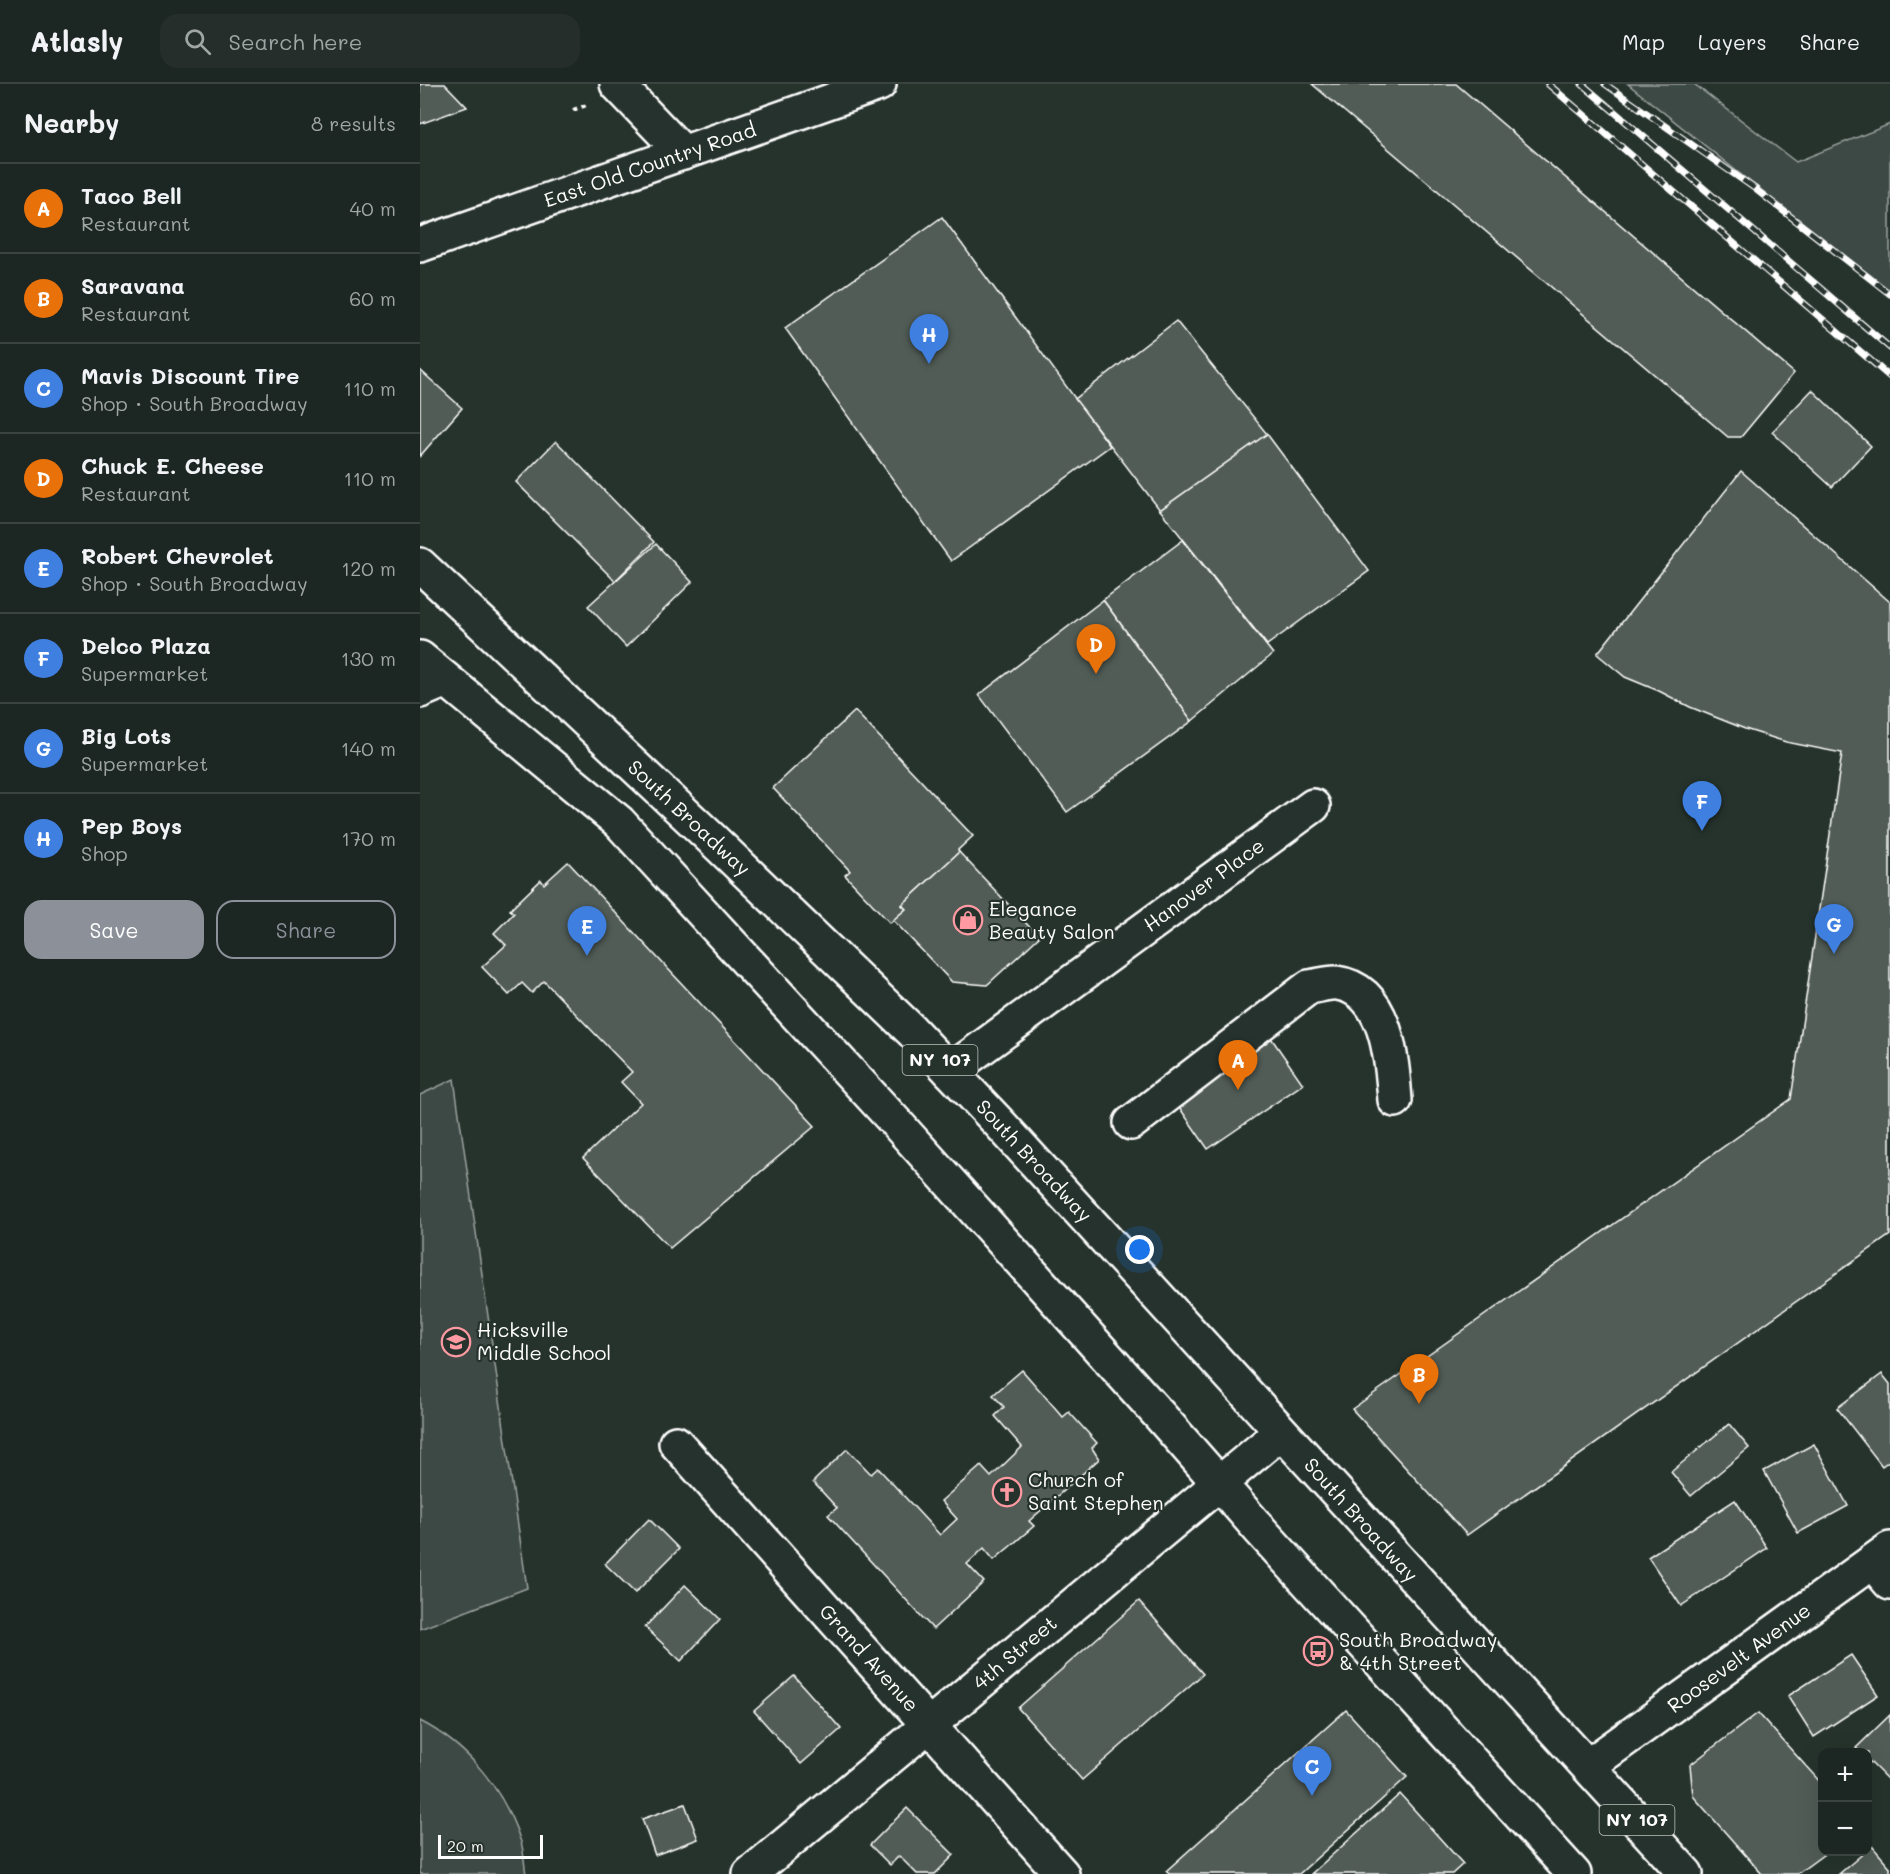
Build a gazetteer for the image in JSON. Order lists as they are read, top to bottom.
{
  "streets": {
    "main road": [
      "East Old Country Road",
      "South Broadway",
      "Hanover Place",
      "NY 107",
      "4th Street",
      "Grand Avenue",
      "Roosevelt Avenue"
    ]
  },
  "crossings": [
    ["South Broadway", "Hanover Place"],
    ["South Broadway", "NY 107"],
    ["South Broadway", "4th Street"],
    ["South Broadway", "Roosevelt Avenue"],
    ["NY 107", "Roosevelt Avenue"],
    ["4th Street", "Grand Avenue"]
  ],
  "places": {
    "shop": ["Elegance Beauty Salon"],
    "school or university": ["Hicksville Middle School"],
    "church": ["Church of Saint Stephen"],
    "bus stop": ["South Broadway & 4th Street"]
  },
  "scale_bar": "20 m",
  "page": {
    "header": "Atlasly",
    "search": "Search here",
    "nav": ["Map", "Layers", "Share"],
    "heading": ["Nearby", "8 results"],
    "list": [
      {
        "mark": "A",
        "name": "Taco Bell",
        "note": "Restaurant",
        "value": "40 m"
      },
      {
        "mark": "B",
        "name": "Saravana",
        "note": "Restaurant",
        "value": "60 m"
      },
      {
        "mark": "C",
        "name": "Mavis Discount Tire",
        "note": "Shop · South Broadway",
        "value": "110 m"
      },
      {
        "mark": "D",
        "name": "Chuck E. Cheese",
        "note": "Restaurant",
        "value": "110 m"
      },
      {
        "mark": "E",
        "name": "Robert Chevrolet",
        "note": "Shop · South Broadway",
        "value": "120 m"
      },
      {
        "mark": "F",
        "name": "Delco Plaza",
        "note": "Supermarket",
        "value": "130 m"
      },
      {
        "mark": "G",
        "name": "Big Lots",
        "note": "Supermarket",
        "value": "140 m"
      },
      {
        "mark": "H",
        "name": "Pep Boys",
        "note": "Shop",
        "value": "170 m"
      }
    ],
    "pins": [
      "H",
      "D",
      "F",
      "G",
      "E",
      "A",
      "B",
      "C"
    ],
    "buttons": ["Save", "Share"],
    "map_buttons": ["+", "−"],
    "scale": "20 m"
  }
}
